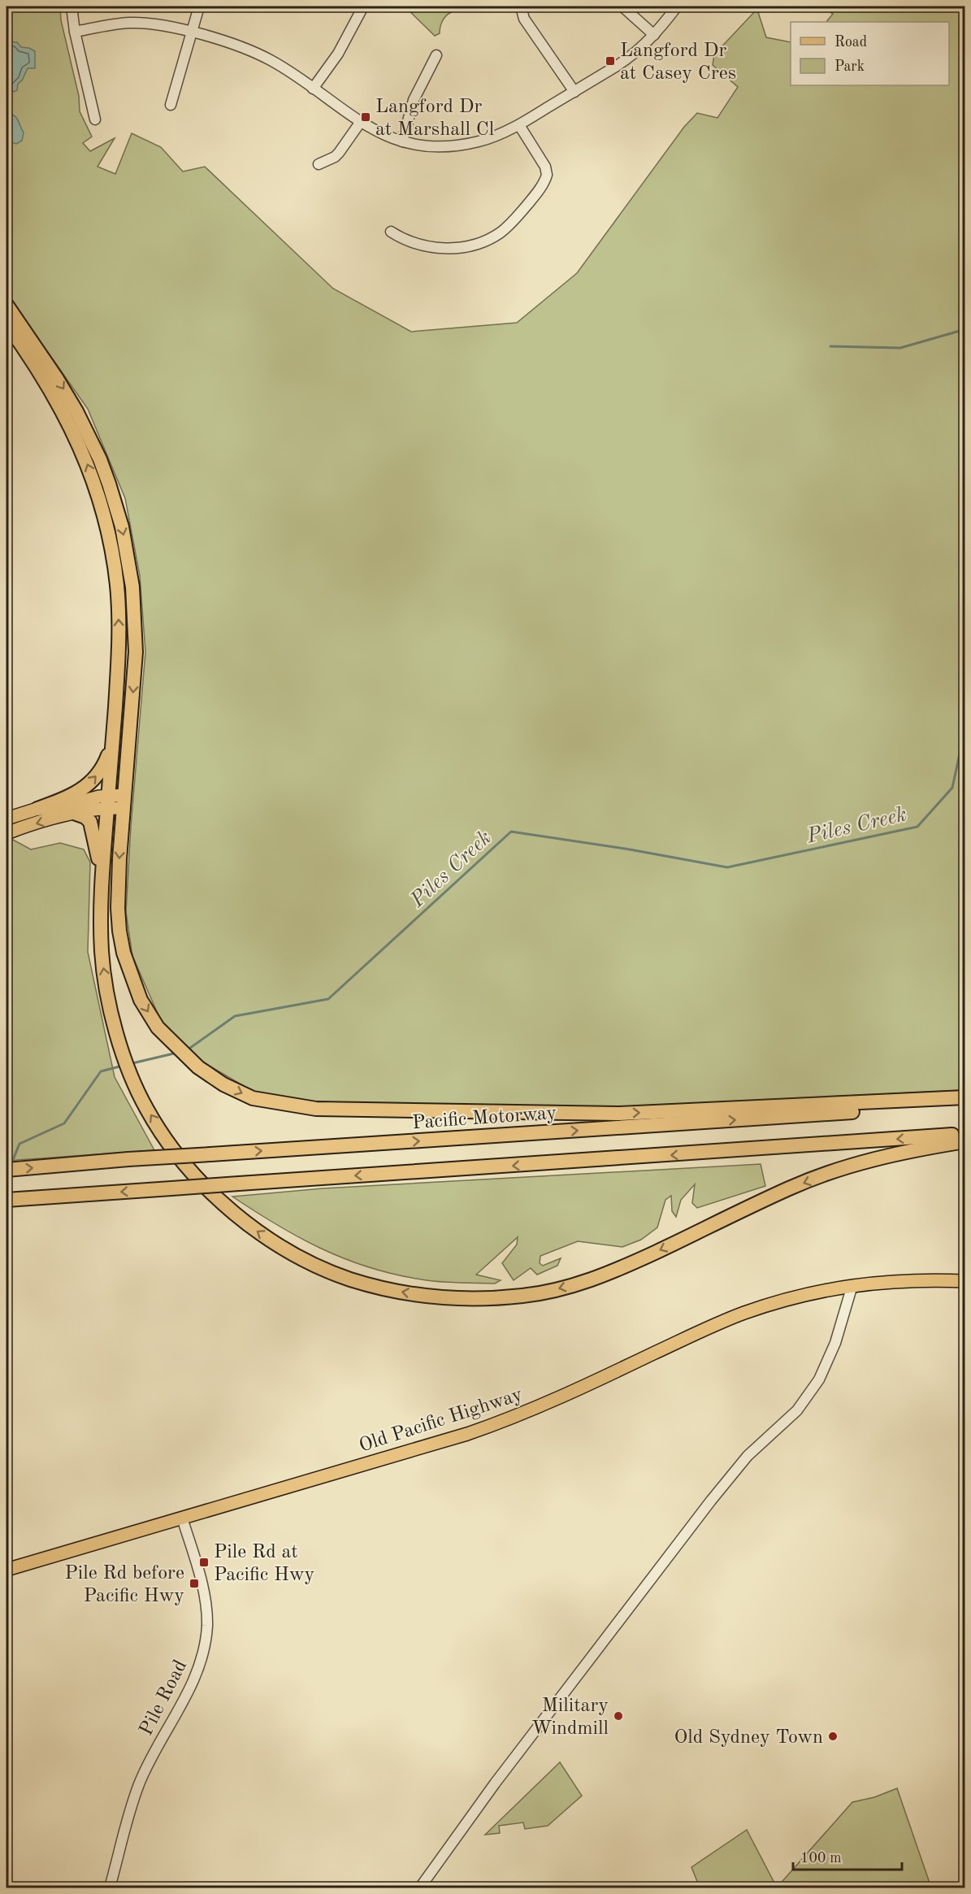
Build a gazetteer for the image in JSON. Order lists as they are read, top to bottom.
{
  "streets": {
    "highway": ["Pacific Motorway"],
    "main road": ["Old Pacific Highway"],
    "street": ["Pile Road"]
  },
  "crossings": [
    ["Old Pacific Highway", "Pile Road"]
  ],
  "water": ["Piles Creek"],
  "places": {
    "transit": [
      "Langford Dr at Casey Cres",
      "Langford Dr at Marshall Cl",
      "Pile Rd at Pacific Hwy",
      "Pile Rd before Pacific Hwy"
    ],
    "other": ["Military Windmill", "Old Sydney Town"]
  },
  "legend": ["Road", "Park"],
  "scale_bar": "100 m"
}
